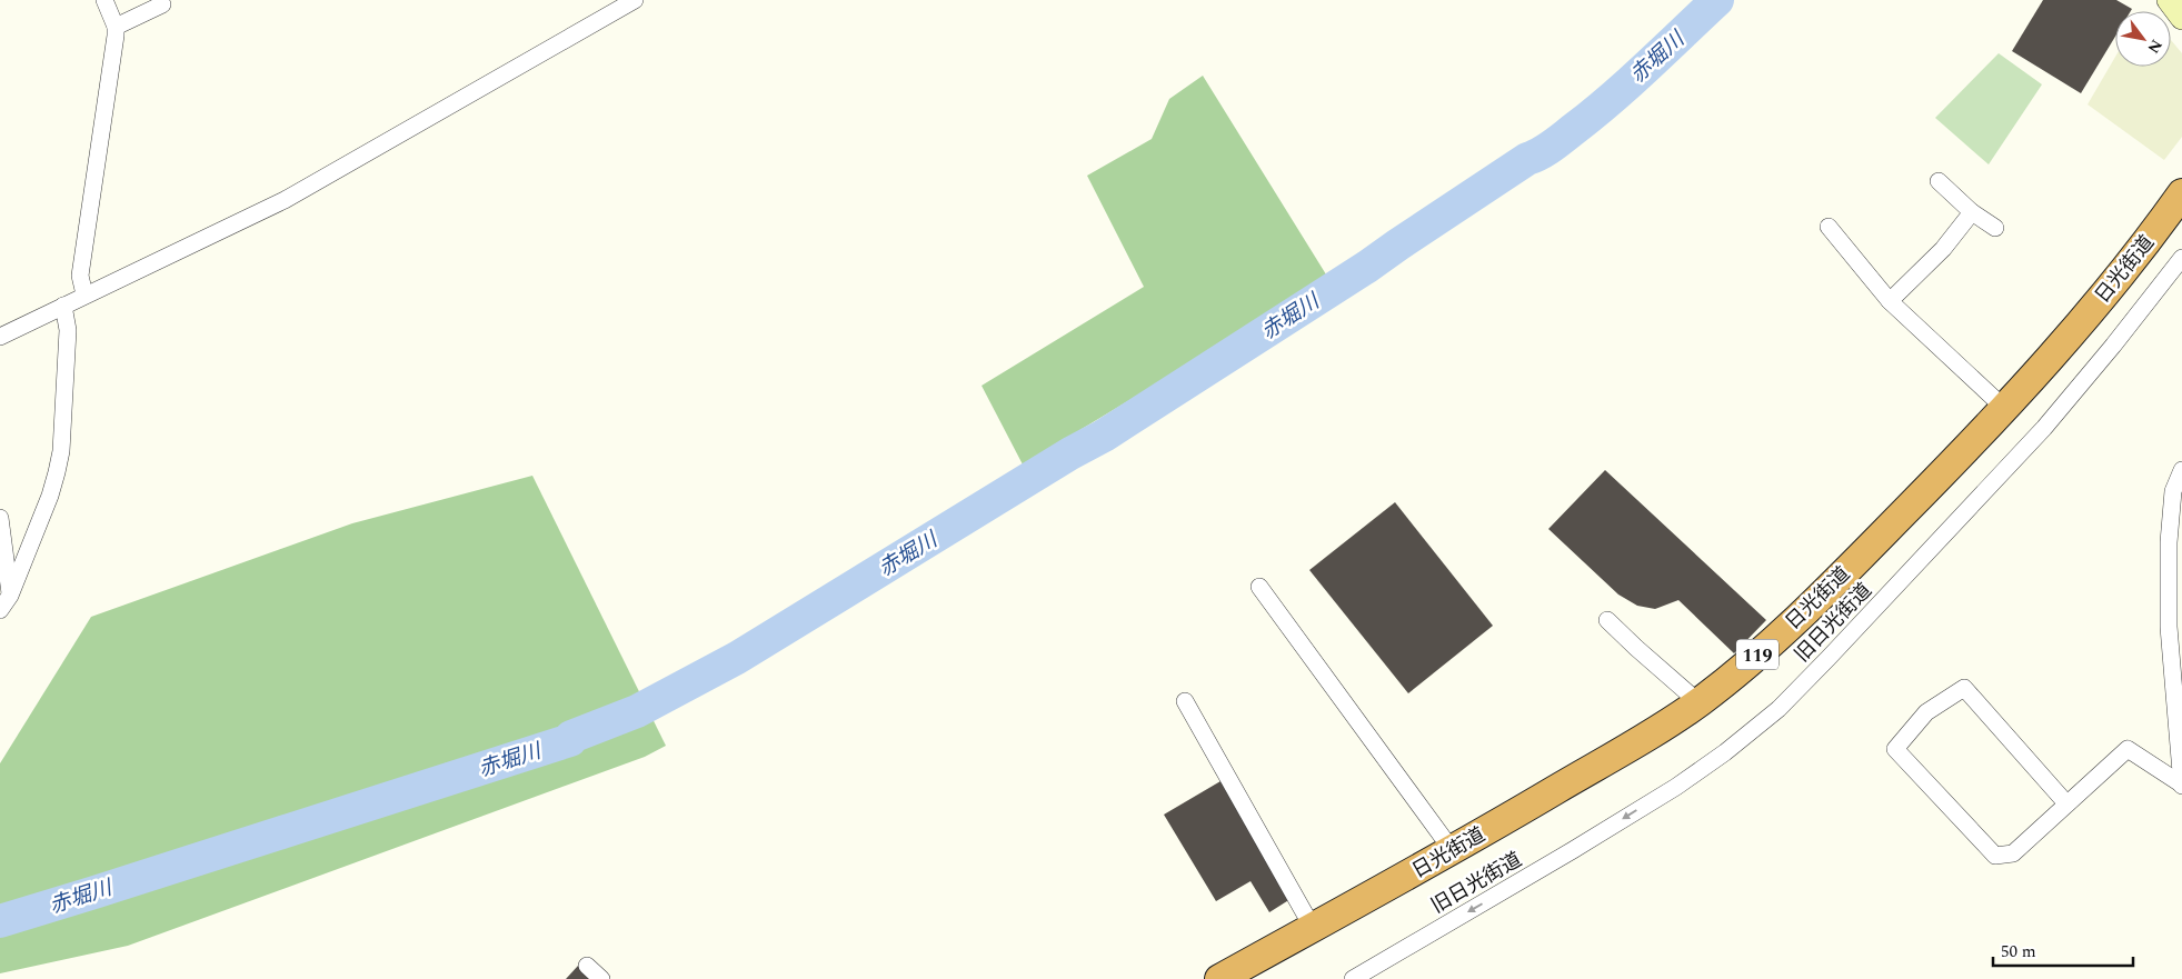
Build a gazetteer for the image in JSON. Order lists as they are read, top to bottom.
{
  "streets": {
    "highway": ["日光街道", "119"],
    "street": ["旧日光街道"]
  },
  "one_way": ["旧日光街道"],
  "water": ["赤堀川"],
  "scale_bar": "50 m",
  "north": "bottom right"
}
